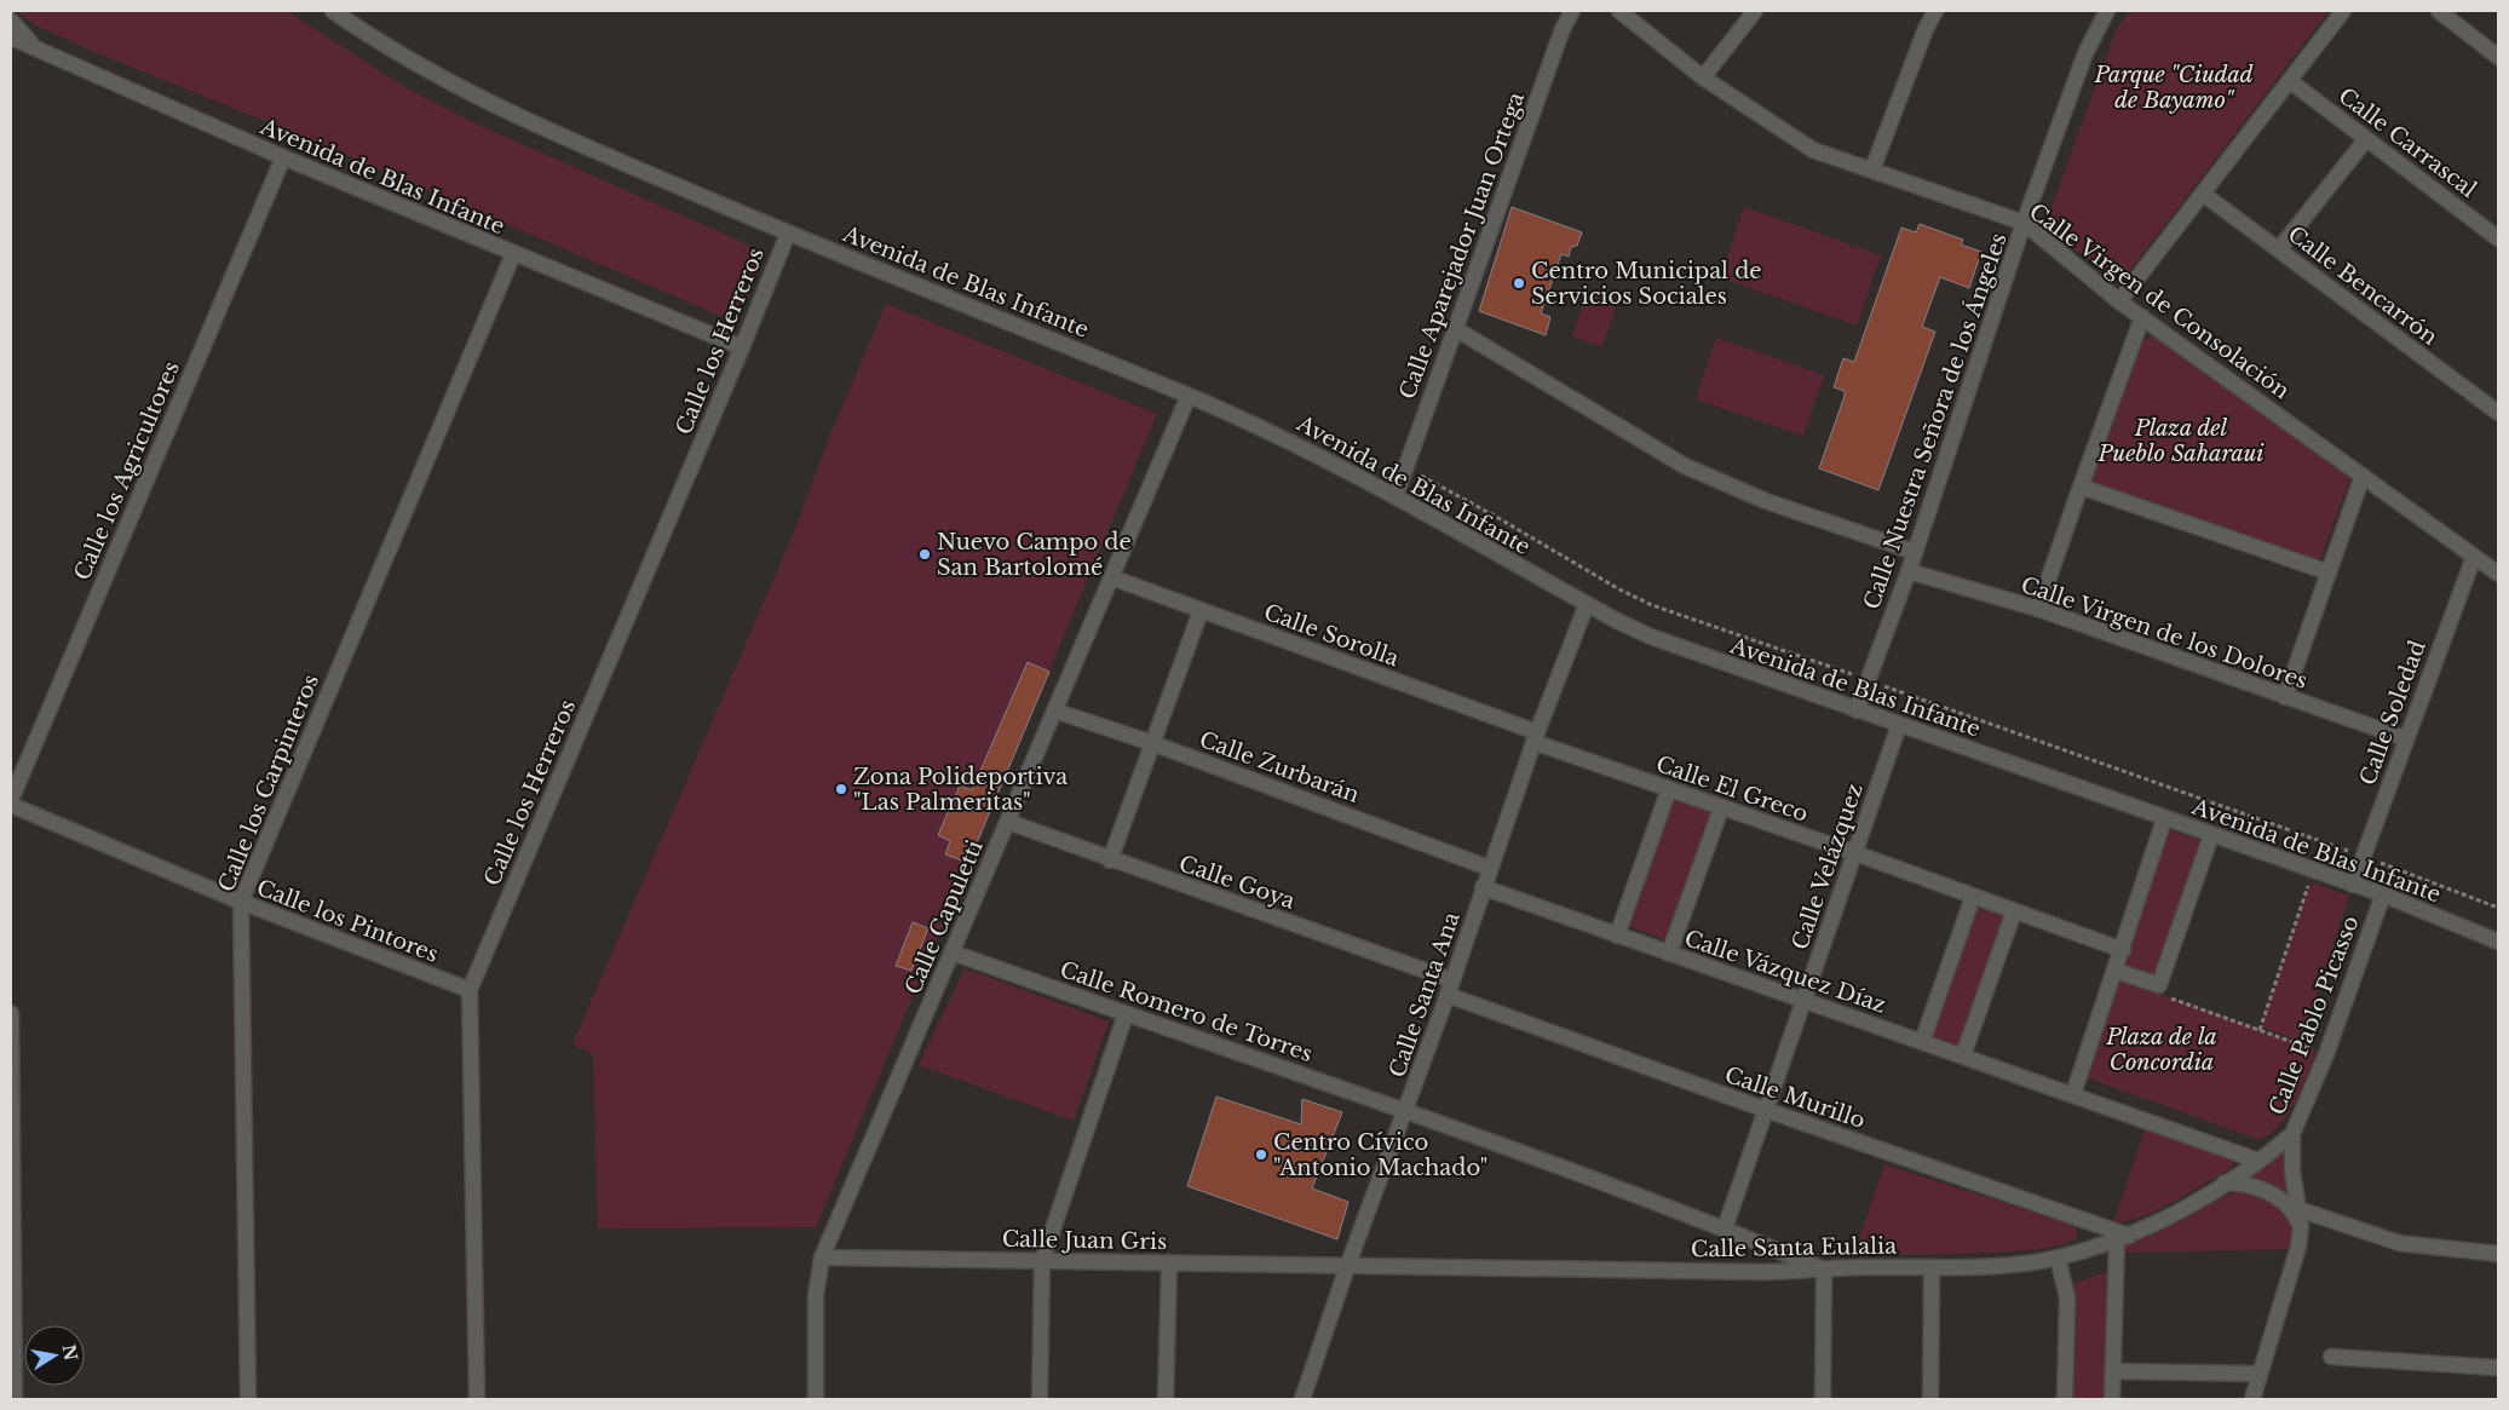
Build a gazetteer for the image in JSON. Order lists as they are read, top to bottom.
{
  "streets": {
    "street": [
      "Calle Carrascal",
      "Avenida de Blas Infante",
      "Calle Aparejador Juan Ortega",
      "Calle Bencarrón",
      "Calle Virgen de Consolación",
      "Calle los Herreros",
      "Calle Nuestra Señora de los Ángeles",
      "Calle los Agricultores",
      "Calle Virgen de los Dolores",
      "Calle Sorolla",
      "Calle Soledad",
      "Calle Zurbarán",
      "Calle los Carpinteros",
      "Calle El Greco",
      "Calle Velázquez",
      "Calle Goya",
      "Calle Capuletti",
      "Calle los Pintores",
      "Calle Vázquez Díaz",
      "Calle Santa Ana",
      "Calle Romero de Torres",
      "Calle Pablo Picasso",
      "Calle Murillo",
      "Calle Juan Gris",
      "Calle Santa Eulalia"
    ]
  },
  "crossings": [
    ["Avenida de Blas Infante", "Calle Aparejador Juan Ortega"],
    ["Avenida de Blas Infante", "Calle los Herreros"],
    ["Avenida de Blas Infante", "Calle Nuestra Señora de los Ángeles"],
    ["Avenida de Blas Infante", "Calle los Agricultores"],
    ["Avenida de Blas Infante", "Calle Soledad"],
    ["Avenida de Blas Infante", "Calle los Carpinteros"],
    ["Avenida de Blas Infante", "Calle Velázquez"],
    ["Avenida de Blas Infante", "Calle Capuletti"],
    ["Avenida de Blas Infante", "Calle Santa Ana"],
    ["Avenida de Blas Infante", "Calle Pablo Picasso"],
    ["Calle Virgen de Consolación", "Calle Nuestra Señora de los Ángeles"],
    ["Calle Virgen de Consolación", "Calle Soledad"],
    ["Calle los Herreros", "Calle los Pintores"],
    ["Calle Nuestra Señora de los Ángeles", "Calle Virgen de los Dolores"],
    ["Calle Virgen de los Dolores", "Calle Soledad"],
    ["Calle Sorolla", "Calle El Greco"],
    ["Calle Sorolla", "Calle Capuletti"],
    ["Calle Sorolla", "Calle Santa Ana"],
    ["Calle Zurbarán", "Calle Capuletti"],
    ["Calle Zurbarán", "Calle Santa Ana"],
    ["Calle los Carpinteros", "Calle los Pintores"],
    ["Calle El Greco", "Calle Velázquez"],
    ["Calle El Greco", "Calle Santa Ana"],
    ["Calle Velázquez", "Calle Vázquez Díaz"],
    ["Calle Velázquez", "Calle Romero de Torres"],
    ["Calle Velázquez", "Calle Murillo"],
    ["Calle Goya", "Calle Capuletti"],
    ["Calle Goya", "Calle Santa Ana"],
    ["Calle Capuletti", "Calle Romero de Torres"],
    ["Calle Capuletti", "Calle Juan Gris"],
    ["Calle Vázquez Díaz", "Calle Santa Ana"],
    ["Calle Vázquez Díaz", "Calle Santa Eulalia"],
    ["Calle Santa Ana", "Calle Romero de Torres"],
    ["Calle Santa Ana", "Calle Murillo"],
    ["Calle Santa Ana", "Calle Juan Gris"],
    ["Calle Santa Ana", "Calle Santa Eulalia"],
    ["Calle Romero de Torres", "Calle Santa Eulalia"],
    ["Calle Pablo Picasso", "Calle Santa Eulalia"],
    ["Calle Murillo", "Calle Santa Eulalia"],
    ["Calle Juan Gris", "Calle Santa Eulalia"]
  ],
  "parks": ["Parque \"Ciudad de Bayamo\"", "Plaza del Pueblo Saharaui", "Plaza de la Concordia"],
  "places": [
    "Centro Municipal de Servicios Sociales",
    "Nuevo Campo de San Bartolomé",
    "Zona Polideportiva \"Las Palmeritas\"",
    "Centro Cívico \"Antonio Machado\""
  ],
  "north": "right"
}
